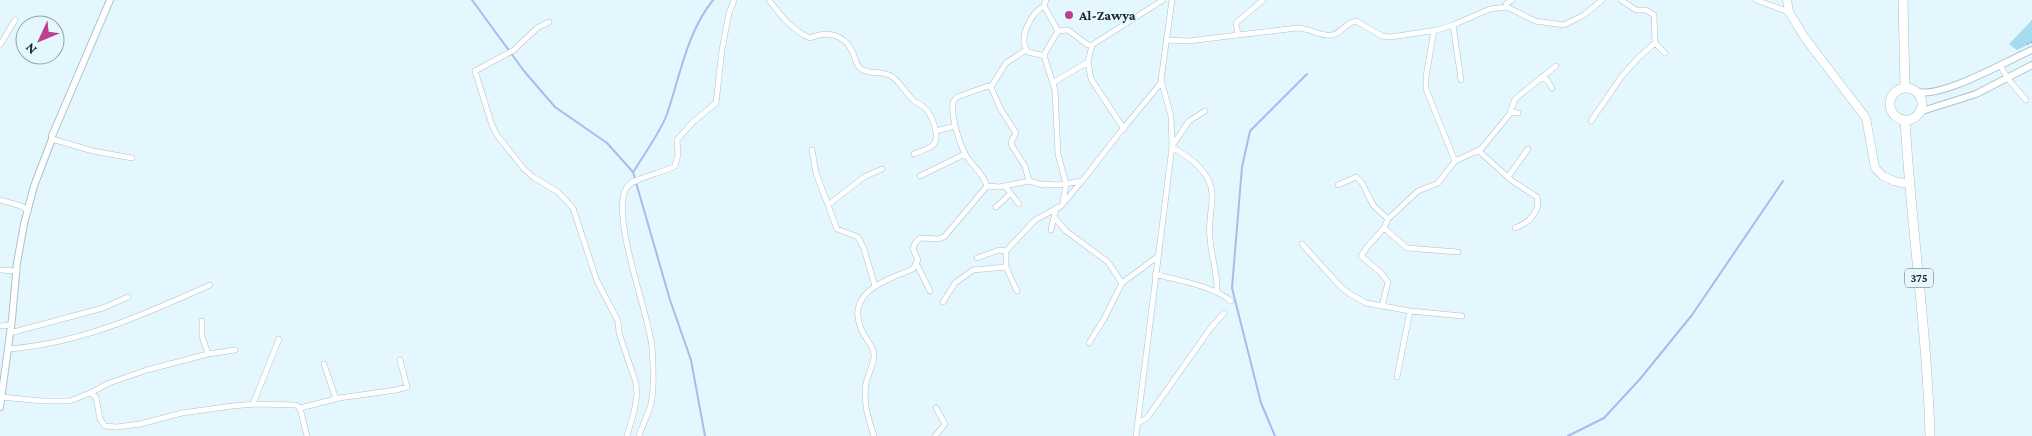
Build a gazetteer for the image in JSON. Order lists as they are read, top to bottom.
{
  "streets": {
    "main road": ["375"]
  },
  "places": ["Al-Zawya"],
  "north": "bottom left"
}
